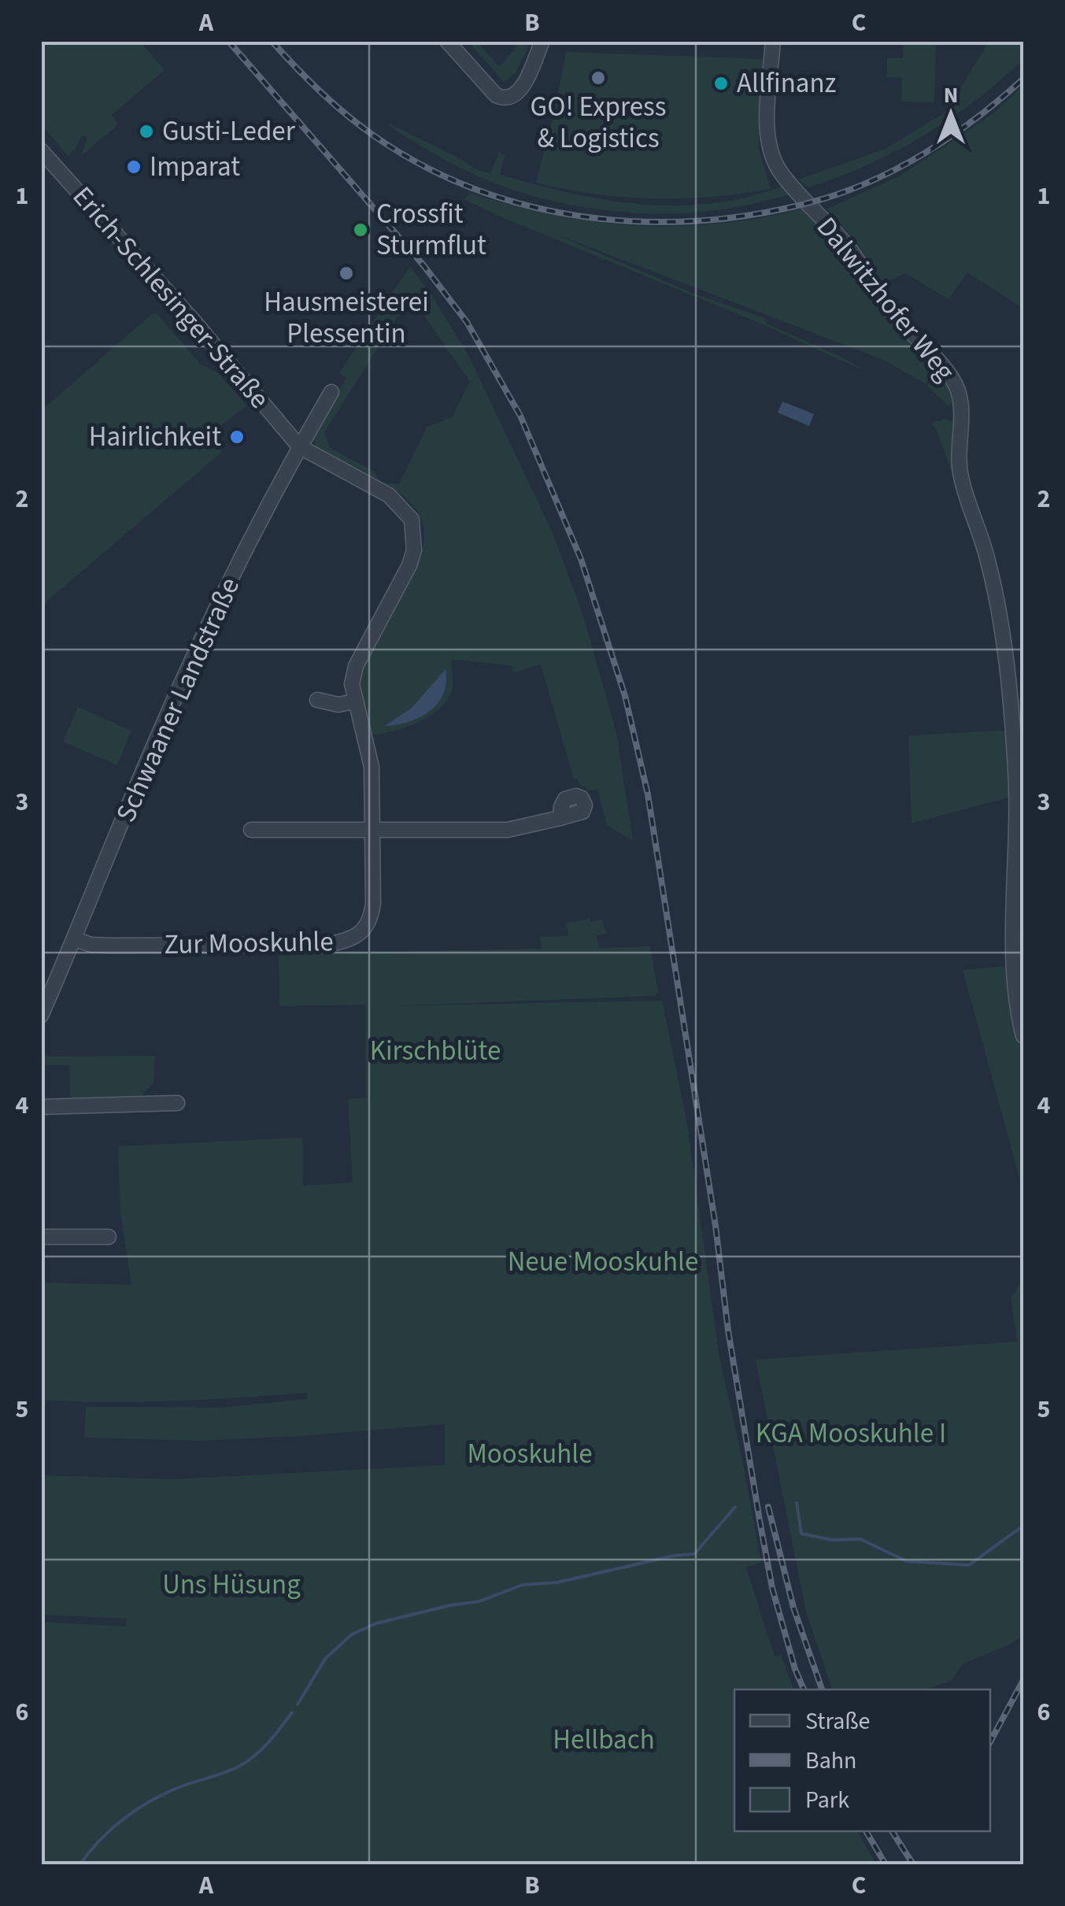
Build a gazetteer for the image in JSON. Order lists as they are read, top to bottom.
{
  "streets": {
    "street": [
      "Erich-Schlesinger-Straße",
      "Dalwitzhofer Weg",
      "Schwaaner Landstraße",
      "Zur Mooskuhle"
    ]
  },
  "crossings": [
    ["Erich-Schlesinger-Straße", "Schwaaner Landstraße"],
    ["Erich-Schlesinger-Straße", "Zur Mooskuhle"],
    ["Schwaaner Landstraße", "Zur Mooskuhle"]
  ],
  "parks": [
    "Kirschblüte",
    "Neue Mooskuhle",
    "KGA Mooskuhle I",
    "Mooskuhle",
    "Uns Hüsung",
    "Hellbach"
  ],
  "places": [
    "GO! Express & Logistics",
    "Allfinanz",
    "Gusti-Leder",
    "Imparat",
    "Crossfit Sturmflut",
    "Hausmeisterei Plessentin",
    "Hairlichkeit"
  ],
  "legend": ["Straße", "Bahn", "Park"],
  "north": "top",
  "grid": {
    "columns": ["A", "B", "C"],
    "rows": [
      "1",
      "2",
      "3",
      "4",
      "5",
      "6"
    ]
  }
}
